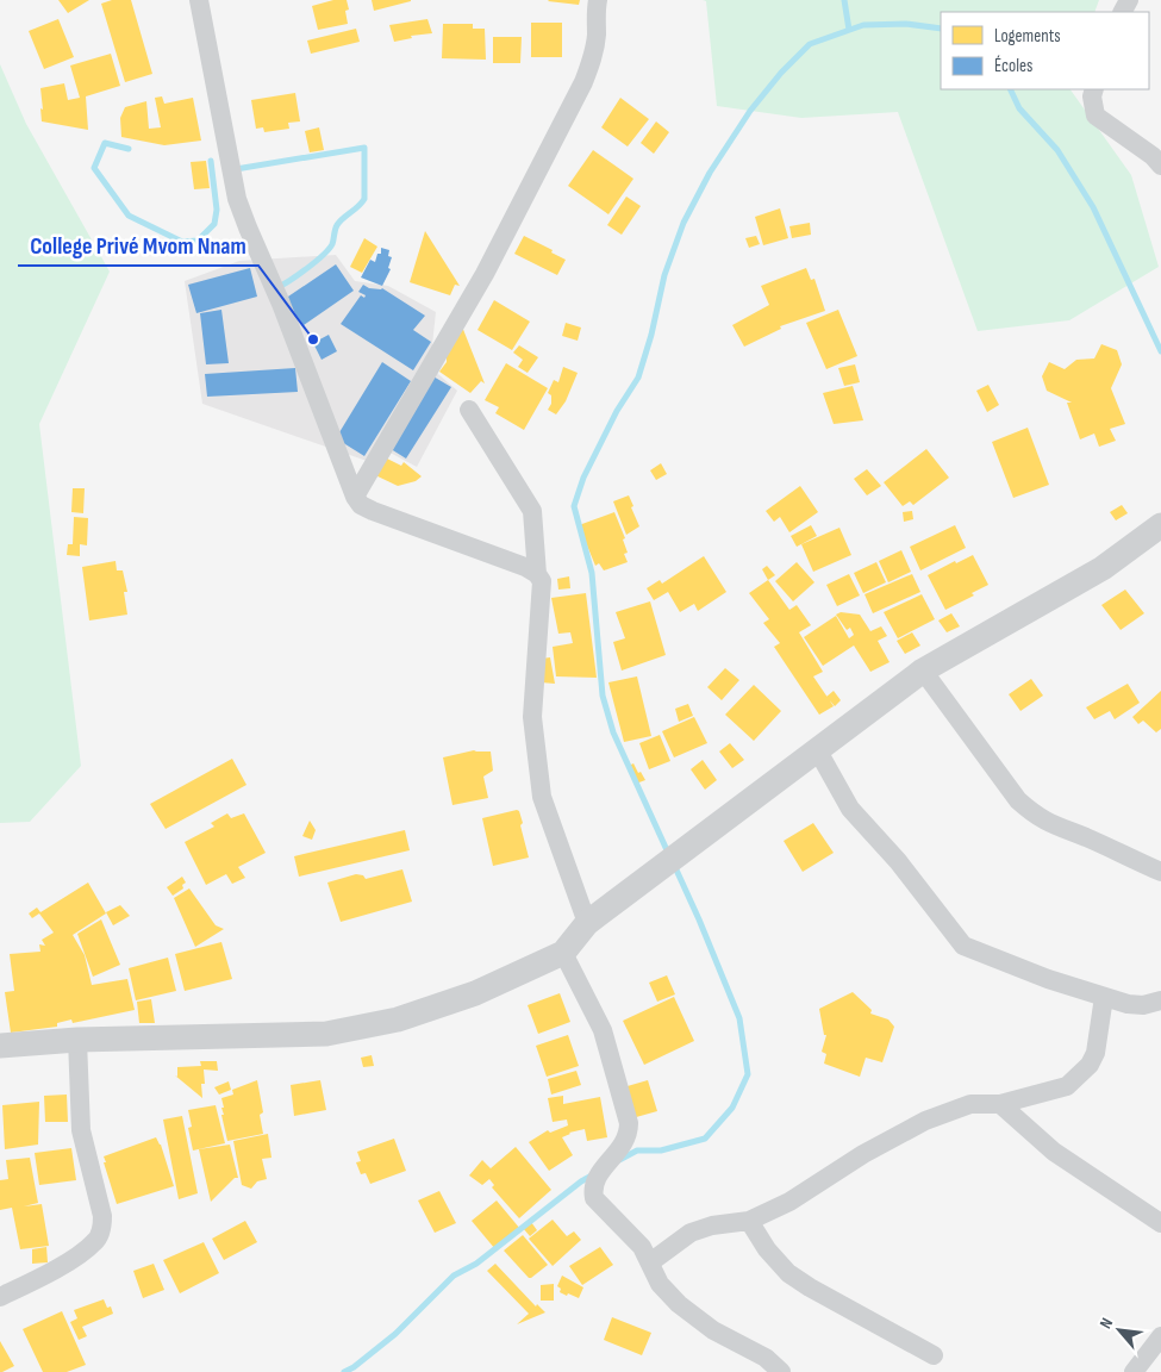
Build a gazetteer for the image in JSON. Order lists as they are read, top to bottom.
{
  "places": ["College Privé Mvom Nnam"],
  "legend": ["Logements", "Écoles"],
  "north": "top left"
}
